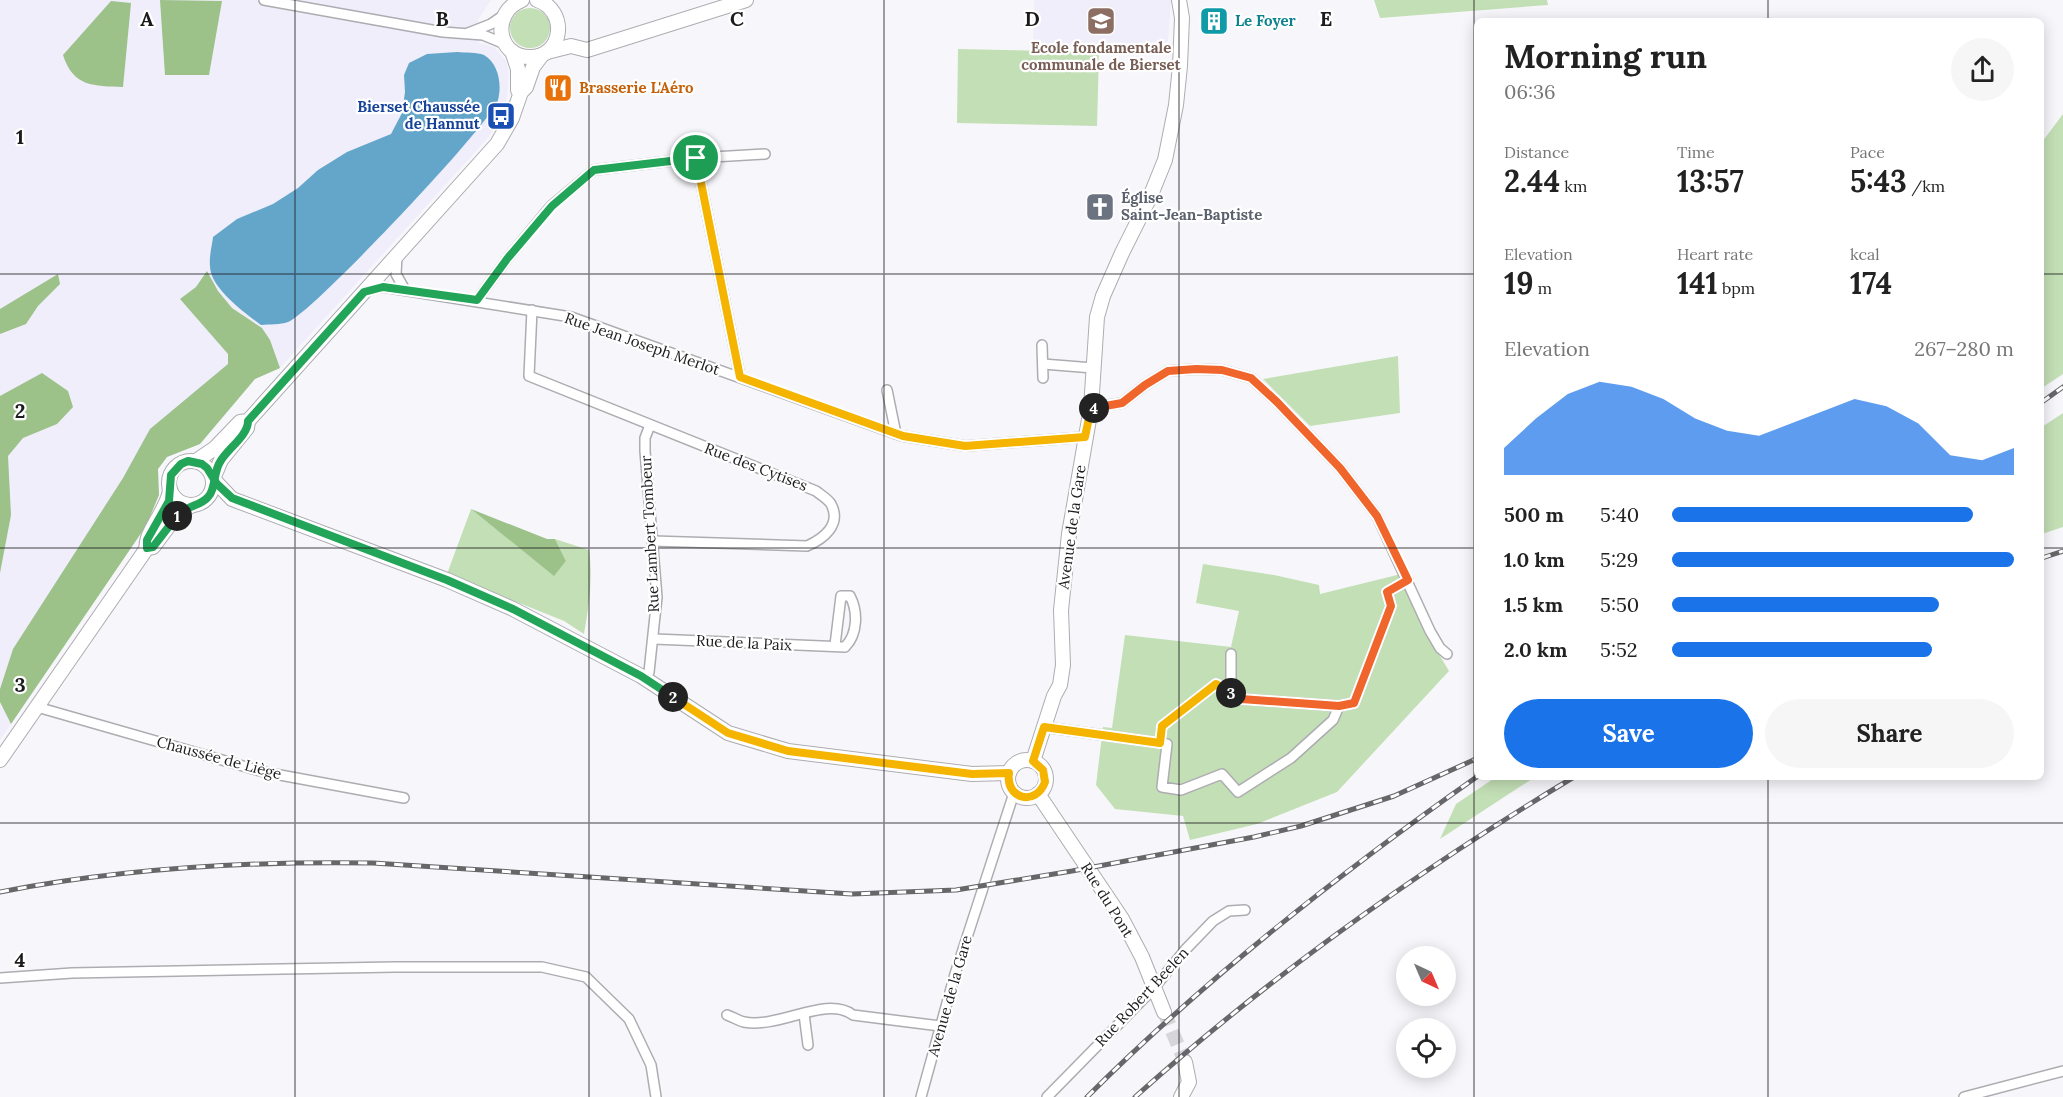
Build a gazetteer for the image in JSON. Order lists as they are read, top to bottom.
{
  "streets": {
    "street": [
      "Rue Jean Joseph Merlot",
      "Rue des Cytises",
      "Avenue de la Gare",
      "Rue Lambert Tombeur",
      "Rue de la Paix",
      "Chaussée de Liège",
      "Rue du Pont",
      "Rue Robert Beelen"
    ]
  },
  "crossings": [
    ["Rue Jean Joseph Merlot", "Avenue de la Gare"],
    ["Rue des Cytises", "Rue Lambert Tombeur"],
    ["Avenue de la Gare", "Rue du Pont"],
    ["Rue Lambert Tombeur", "Rue de la Paix"],
    ["Rue du Pont", "Rue Robert Beelen"]
  ],
  "places": {
    "school or university": ["Ecole fondamentale communale de Bierset"],
    "building": ["Le Foyer"],
    "restaurant": ["Brasserie L'Aéro"],
    "bus stop": ["Bierset Chaussée de Hannut"],
    "church": ["Église Saint-Jean-Baptiste"]
  },
  "north": "bottom right",
  "page": {
    "heading": ["Morning run", "06:36"],
    "stats": [
      ["Distance", "2.44 km"],
      ["Time", "13:57"],
      ["Pace", "5:43 /km"],
      ["Elevation", "19 m"],
      ["Heart rate", "141 bpm"],
      ["kcal", "174"]
    ],
    "chart": ["Elevation", "267–280 m"],
    "pins": [
      "4",
      "1",
      "3",
      "2"
    ],
    "list": [
      {
        "name": "500 m",
        "note": "5:40"
      },
      {
        "name": "1.0 km",
        "note": "5:29"
      },
      {
        "name": "1.5 km",
        "note": "5:50"
      },
      {
        "name": "2.0 km",
        "note": "5:52"
      }
    ],
    "buttons": ["Save", "Share"]
  },
  "grid": {
    "columns": [
      "A",
      "B",
      "C",
      "D",
      "E"
    ],
    "rows": [
      "1",
      "2",
      "3",
      "4"
    ]
  }
}
